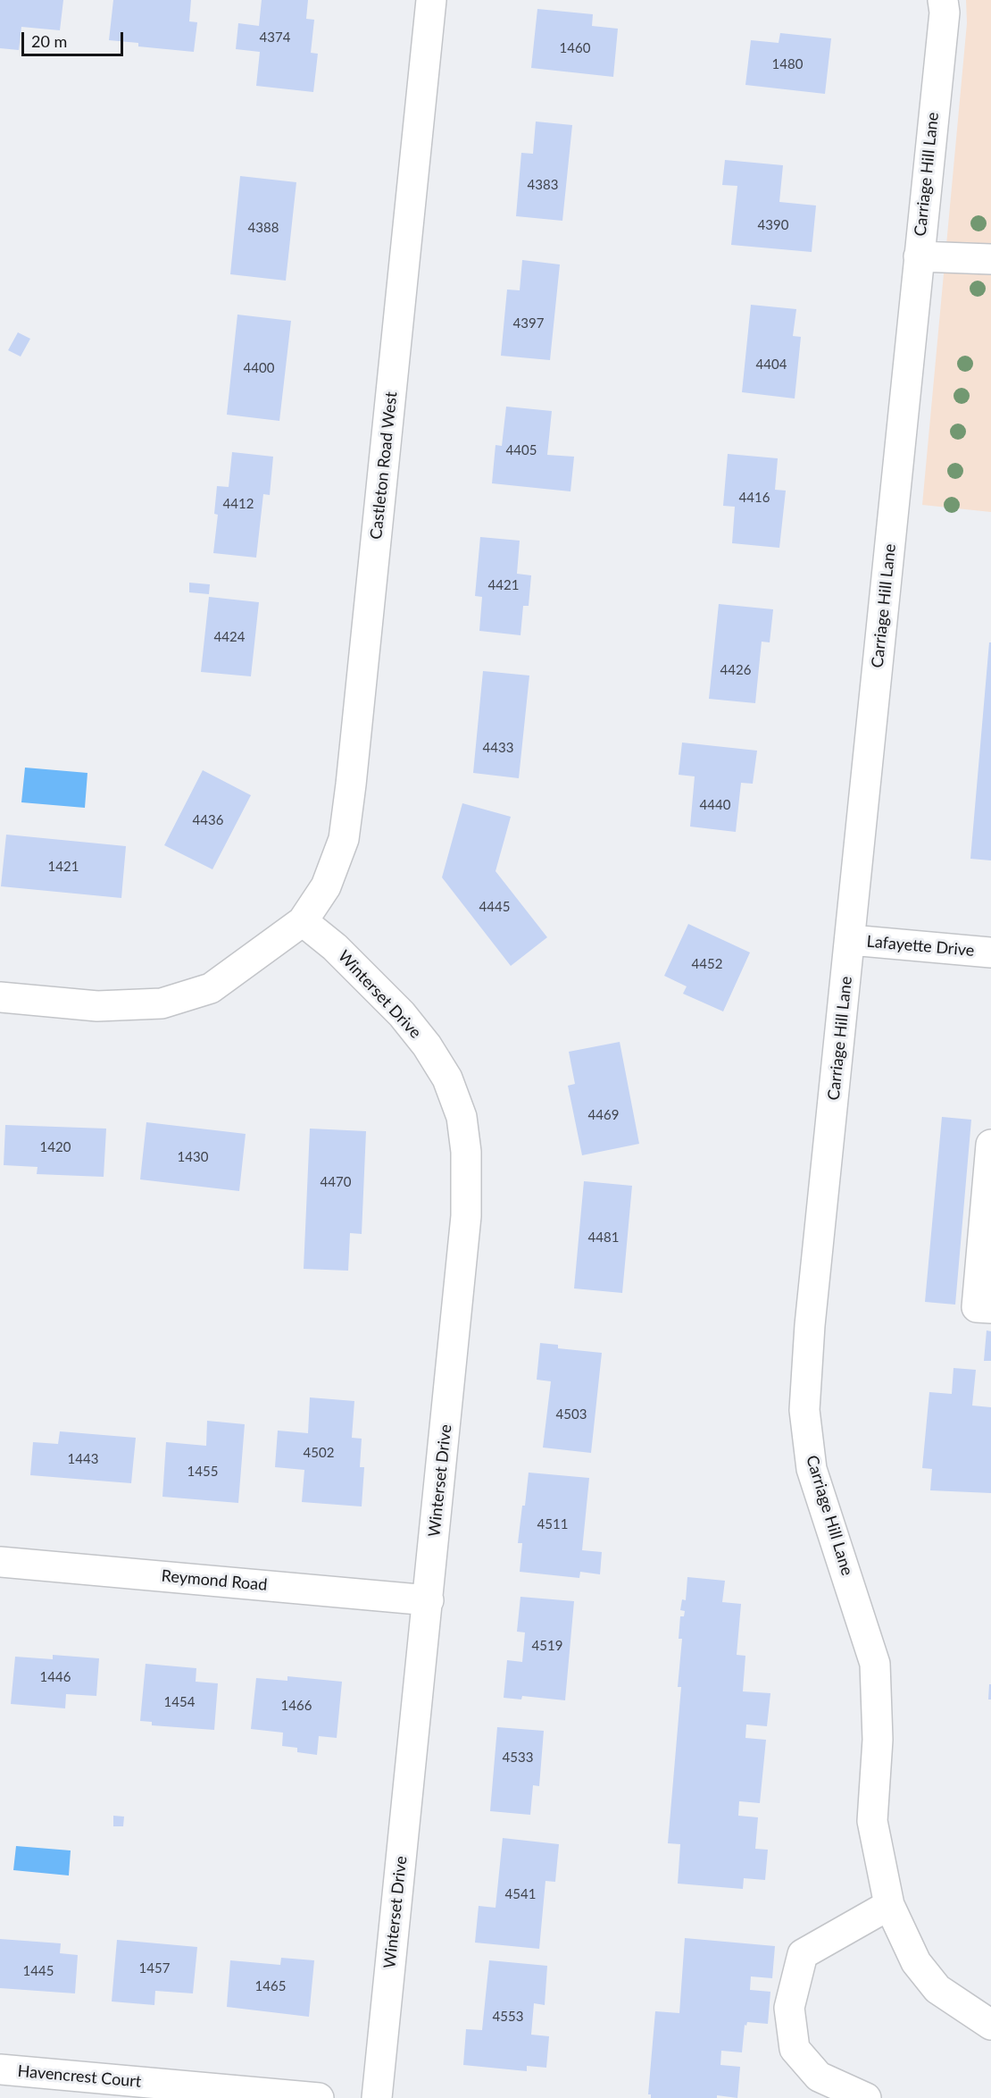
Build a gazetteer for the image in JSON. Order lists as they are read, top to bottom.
{
  "streets": {
    "street": [
      "Carriage Hill Lane",
      "Castleton Road West",
      "Lafayette Drive",
      "Winterset Drive",
      "Reymond Road",
      "Havencrest Court"
    ]
  },
  "crossings": [
    ["Carriage Hill Lane", "Lafayette Drive"],
    ["Castleton Road West", "Winterset Drive"],
    ["Winterset Drive", "Reymond Road"]
  ],
  "house_numbers": [
    "4374",
    "1460",
    "1480",
    "4383",
    "4390",
    "4388",
    "4397",
    "4404",
    "4400",
    "4405",
    "4416",
    "4412",
    "4421",
    "4424",
    "4426",
    "4433",
    "4440",
    "4436",
    "1421",
    "4445",
    "4452",
    "4469",
    "1420",
    "1430",
    "4470",
    "4481",
    "4503",
    "4502",
    "1443",
    "1455",
    "4511",
    "4519",
    "1446",
    "1454",
    "1466",
    "4533",
    "4541",
    "1457",
    "1445",
    "1465",
    "4553"
  ],
  "scale_bar": "20 m"
}
